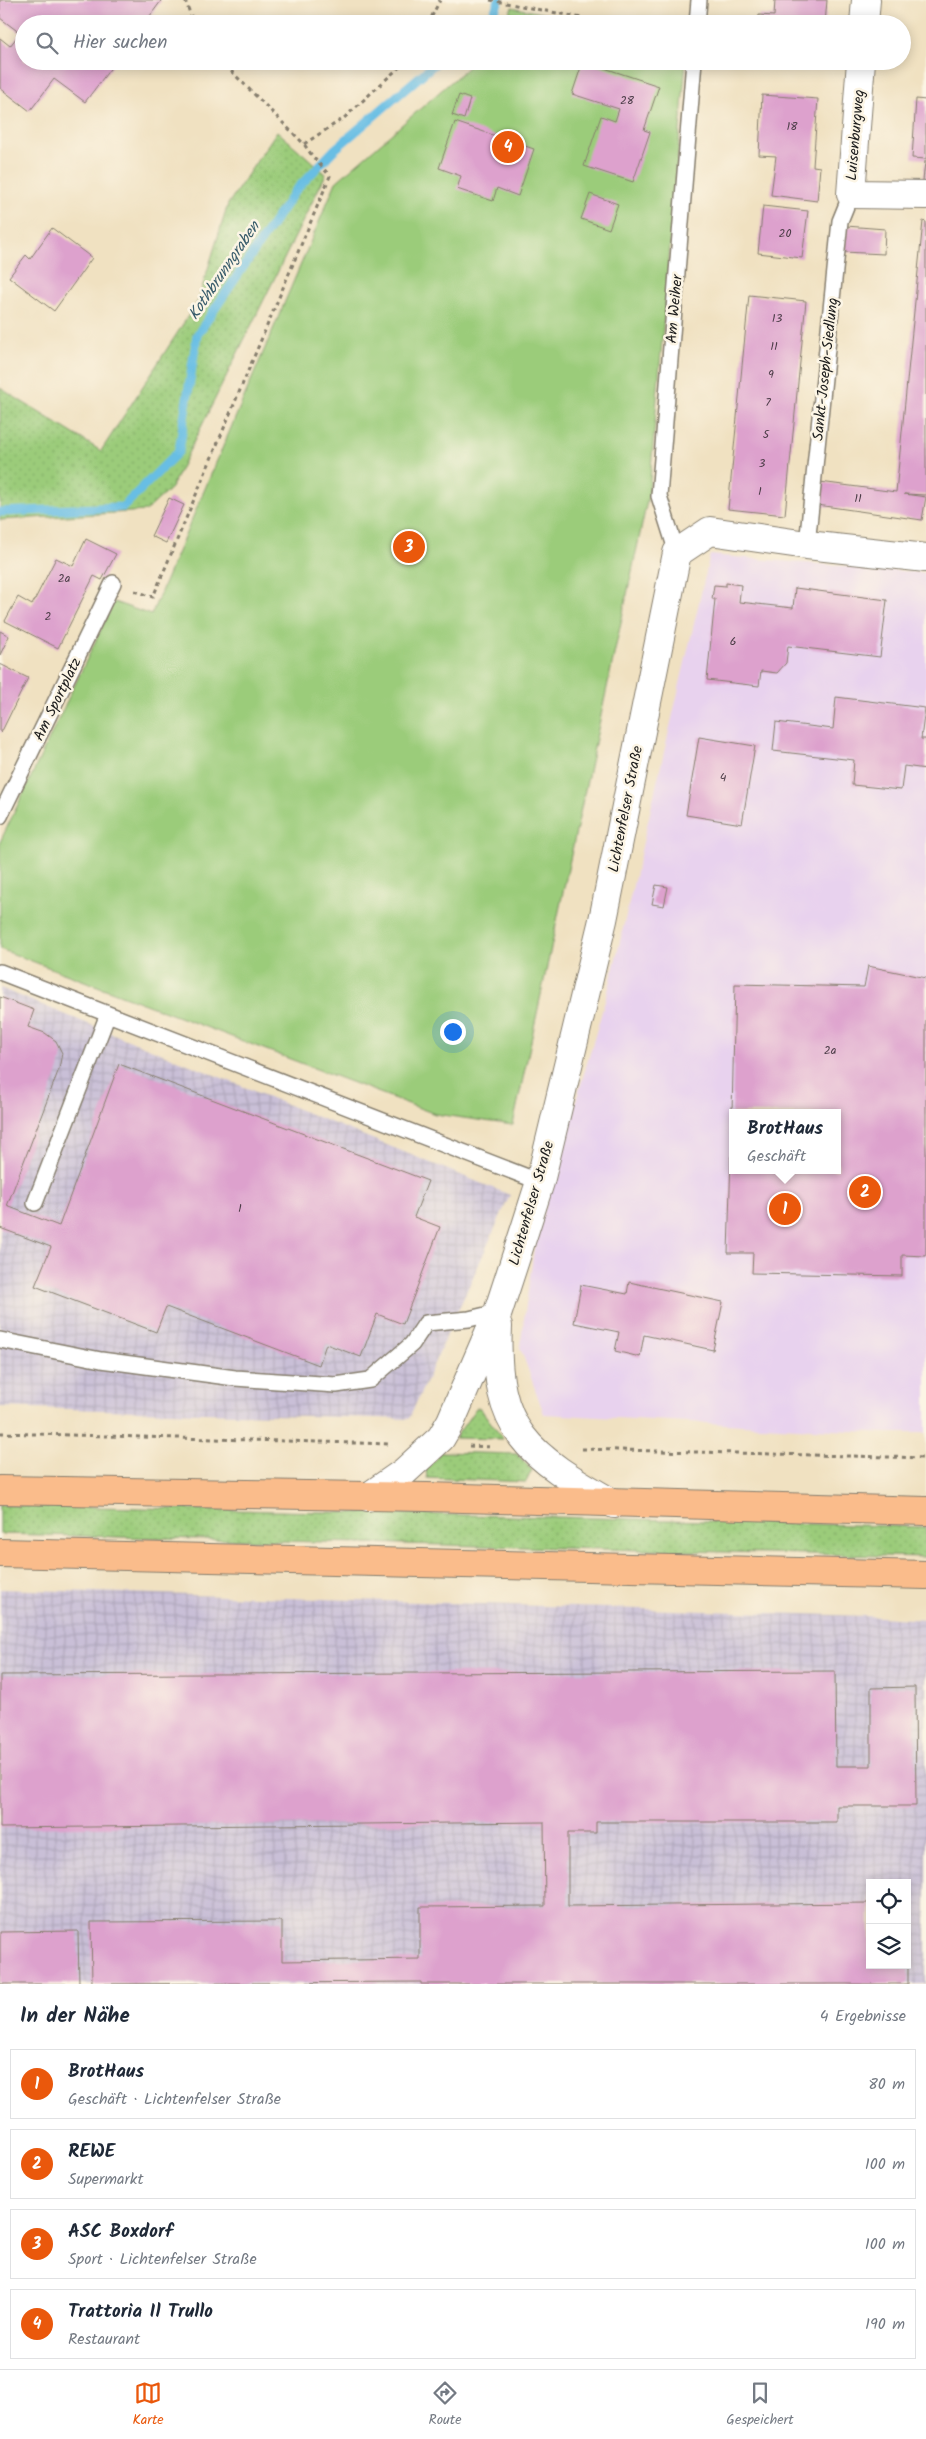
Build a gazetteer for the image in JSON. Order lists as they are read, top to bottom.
{
  "streets": {
    "street": ["Luisenburgweg", "Lichtenfelser Straße"],
    "lane": ["Am Weiher", "Sankt-Joseph-Siedlung", "Am Sportplatz"]
  },
  "crossings": [
    ["Luisenburgweg", "Sankt-Joseph-Siedlung"],
    ["Am Weiher", "Lichtenfelser Straße"]
  ],
  "water": ["Kothbrunngraben"],
  "house_numbers": [
    "28",
    "18",
    "20",
    "13",
    "11",
    "9",
    "7",
    "5",
    "3",
    "1",
    "11",
    "2a",
    "2",
    "6",
    "4",
    "2a",
    "1"
  ],
  "page": {
    "search": "Hier suchen",
    "pins": [
      "4",
      "3",
      "2",
      "1"
    ],
    "popup": ["BrotHaus", "Geschäft"],
    "heading": ["In der Nähe", "4 Ergebnisse"],
    "list": [
      {
        "mark": "1",
        "name": "BrotHaus",
        "note": "Geschäft · Lichtenfelser Straße",
        "value": "80 m"
      },
      {
        "mark": "2",
        "name": "REWE",
        "note": "Supermarkt",
        "value": "100 m"
      },
      {
        "mark": "3",
        "name": "ASC Boxdorf",
        "note": "Sport · Lichtenfelser Straße",
        "value": "100 m"
      },
      {
        "mark": "4",
        "name": "Trattoria Il Trullo",
        "note": "Restaurant",
        "value": "190 m"
      }
    ],
    "nav": ["Karte", "Route", "Gespeichert"]
  }
}
